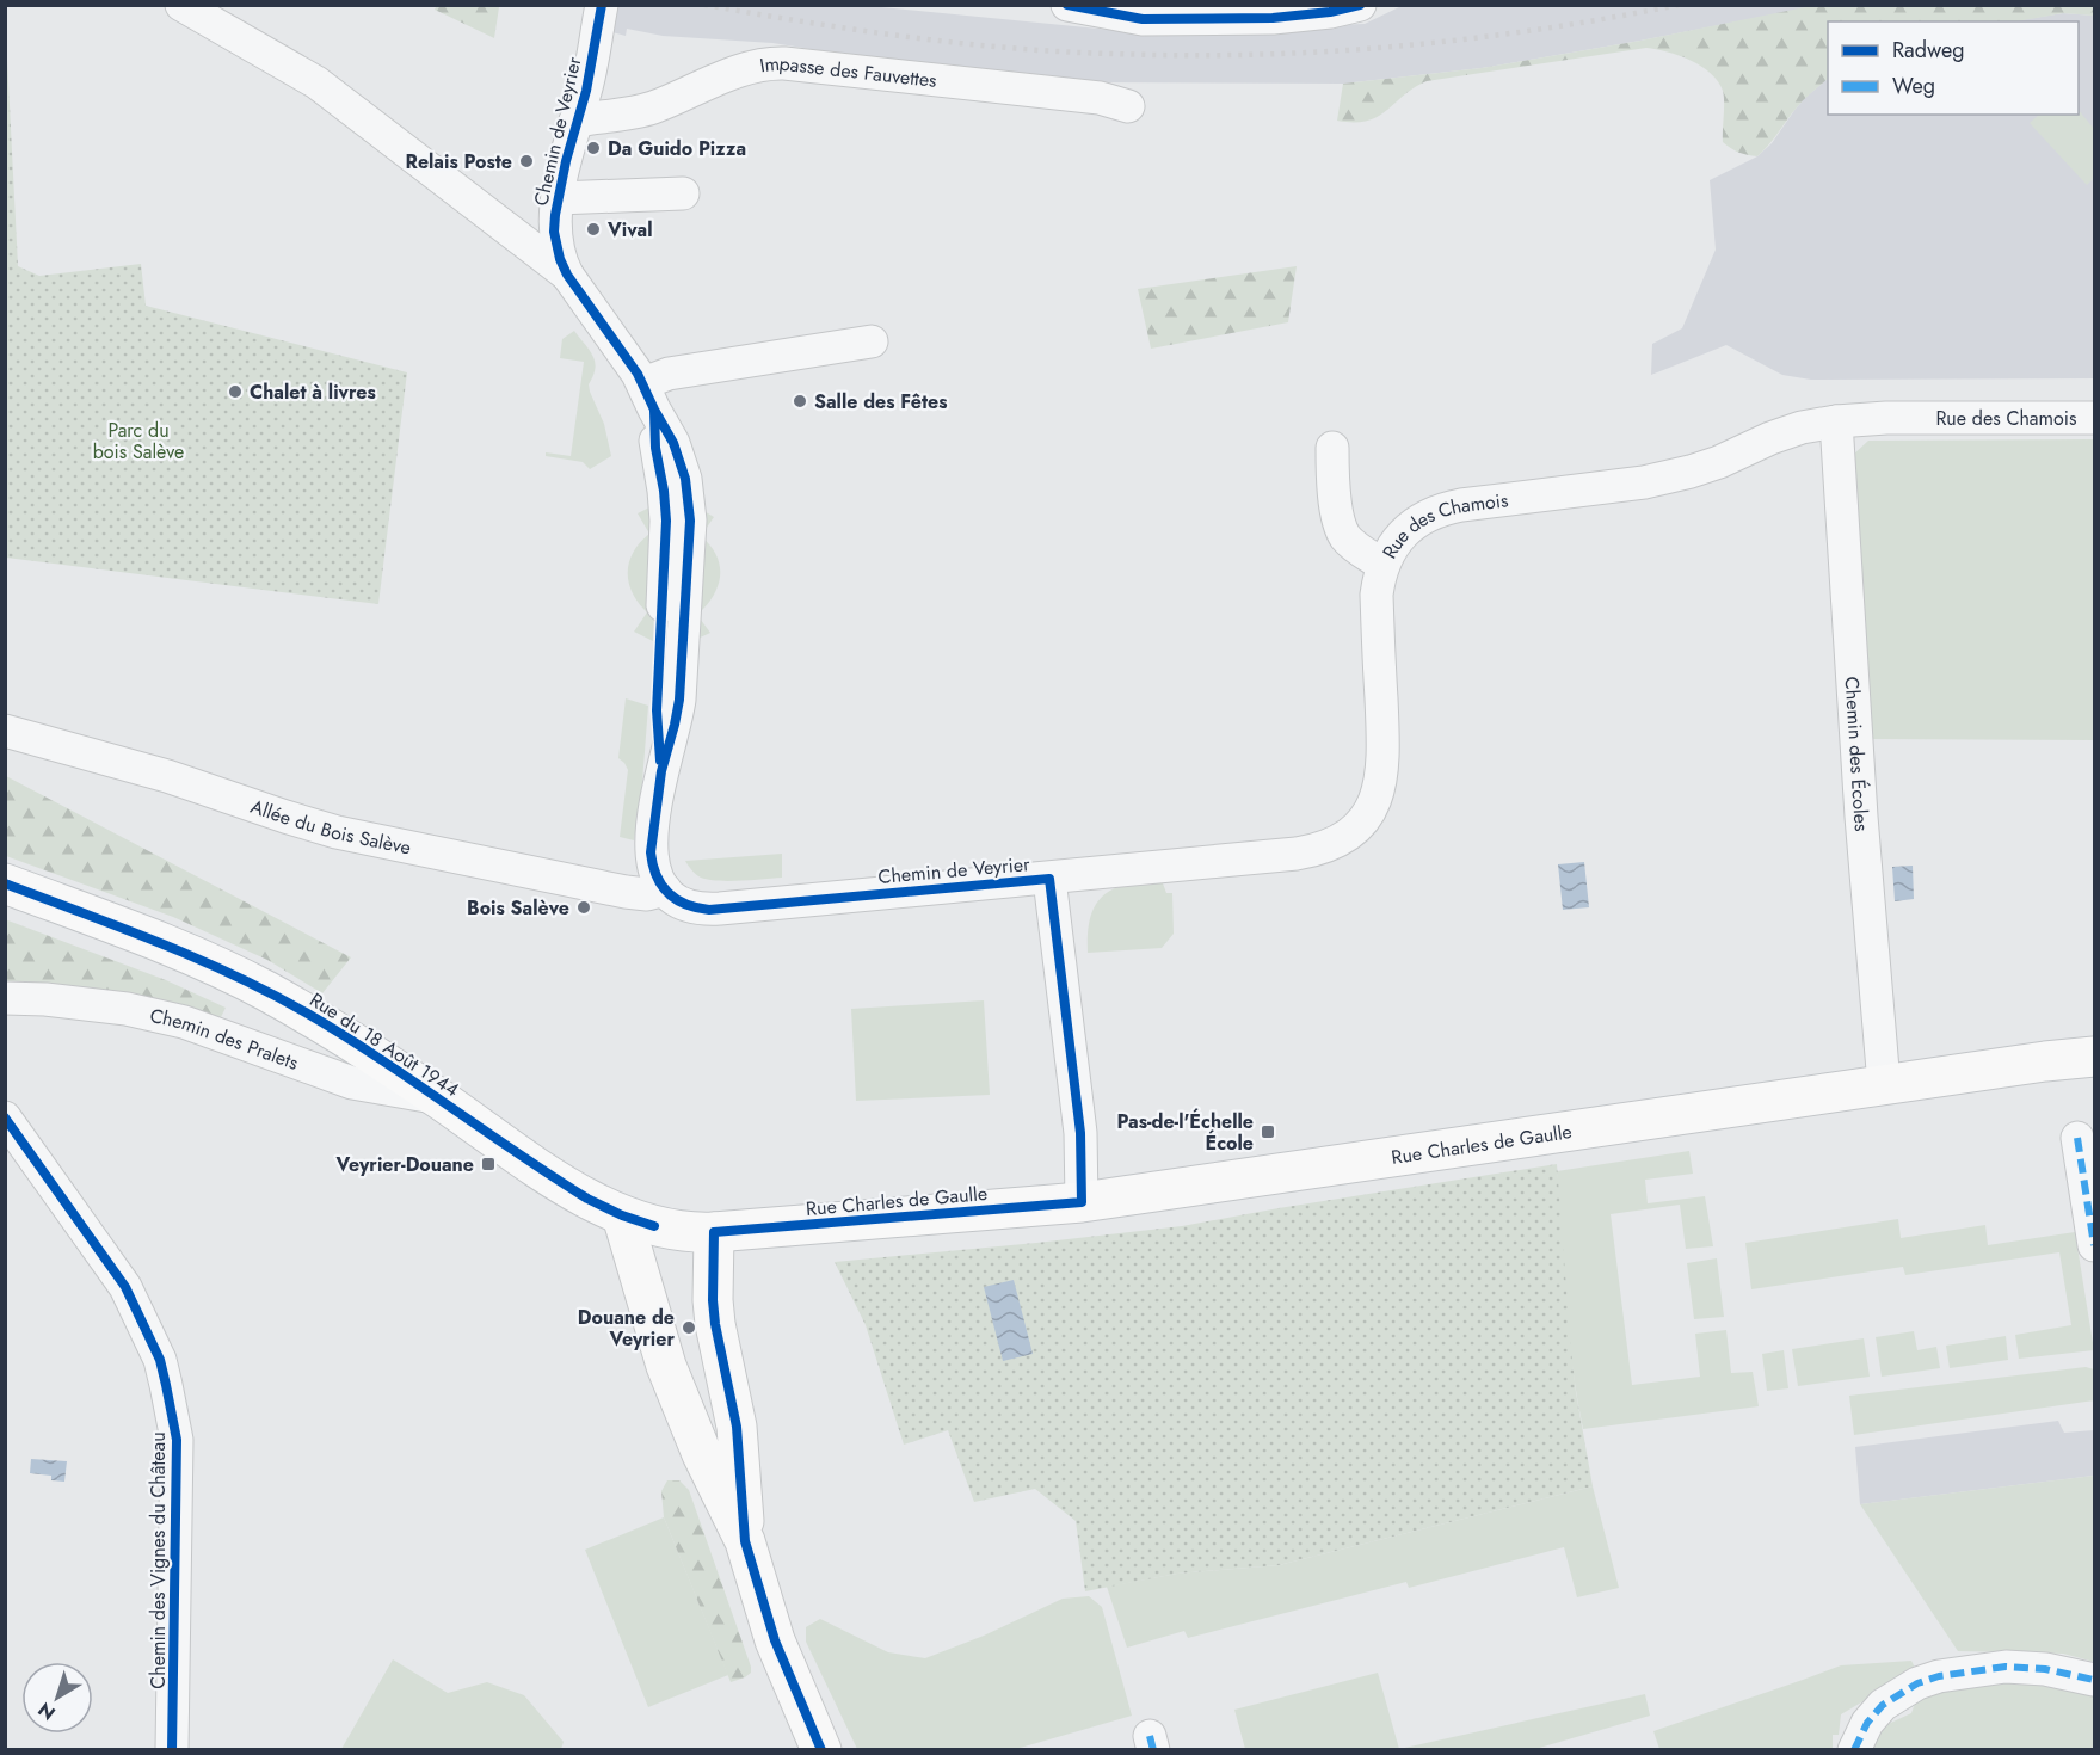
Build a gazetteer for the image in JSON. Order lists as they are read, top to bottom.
{
  "streets": {
    "main road": ["Rue du 18 Août 1944", "Rue Charles de Gaulle"],
    "street": [
      "Impasse des Fauvettes",
      "Chemin de Veyrier",
      "Rue des Chamois",
      "Chemin des Écoles",
      "Allée du Bois Salève",
      "Chemin des Pralets",
      "Chemin des Vignes du Château"
    ]
  },
  "crossings": [
    ["Impasse des Fauvettes", "Chemin de Veyrier"],
    ["Chemin de Veyrier", "Rue des Chamois"],
    ["Chemin de Veyrier", "Allée du Bois Salève"],
    ["Chemin de Veyrier", "Rue Charles de Gaulle"],
    ["Rue des Chamois", "Chemin des Écoles"],
    ["Chemin des Écoles", "Rue Charles de Gaulle"],
    ["Chemin des Pralets", "Rue du 18 Août 1944"],
    ["Rue du 18 Août 1944", "Rue Charles de Gaulle"]
  ],
  "parks": ["Parc du bois Salève"],
  "places": {
    "other": [
      "Da Guido Pizza",
      "Relais Poste",
      "Vival",
      "Chalet à livres",
      "Salle des Fêtes",
      "Bois Salève",
      "Douane de Veyrier"
    ],
    "transit": ["Pas-de-l'Échelle École", "Veyrier-Douane"]
  },
  "legend": ["Radweg", "Weg"],
  "north": "bottom left"
}
